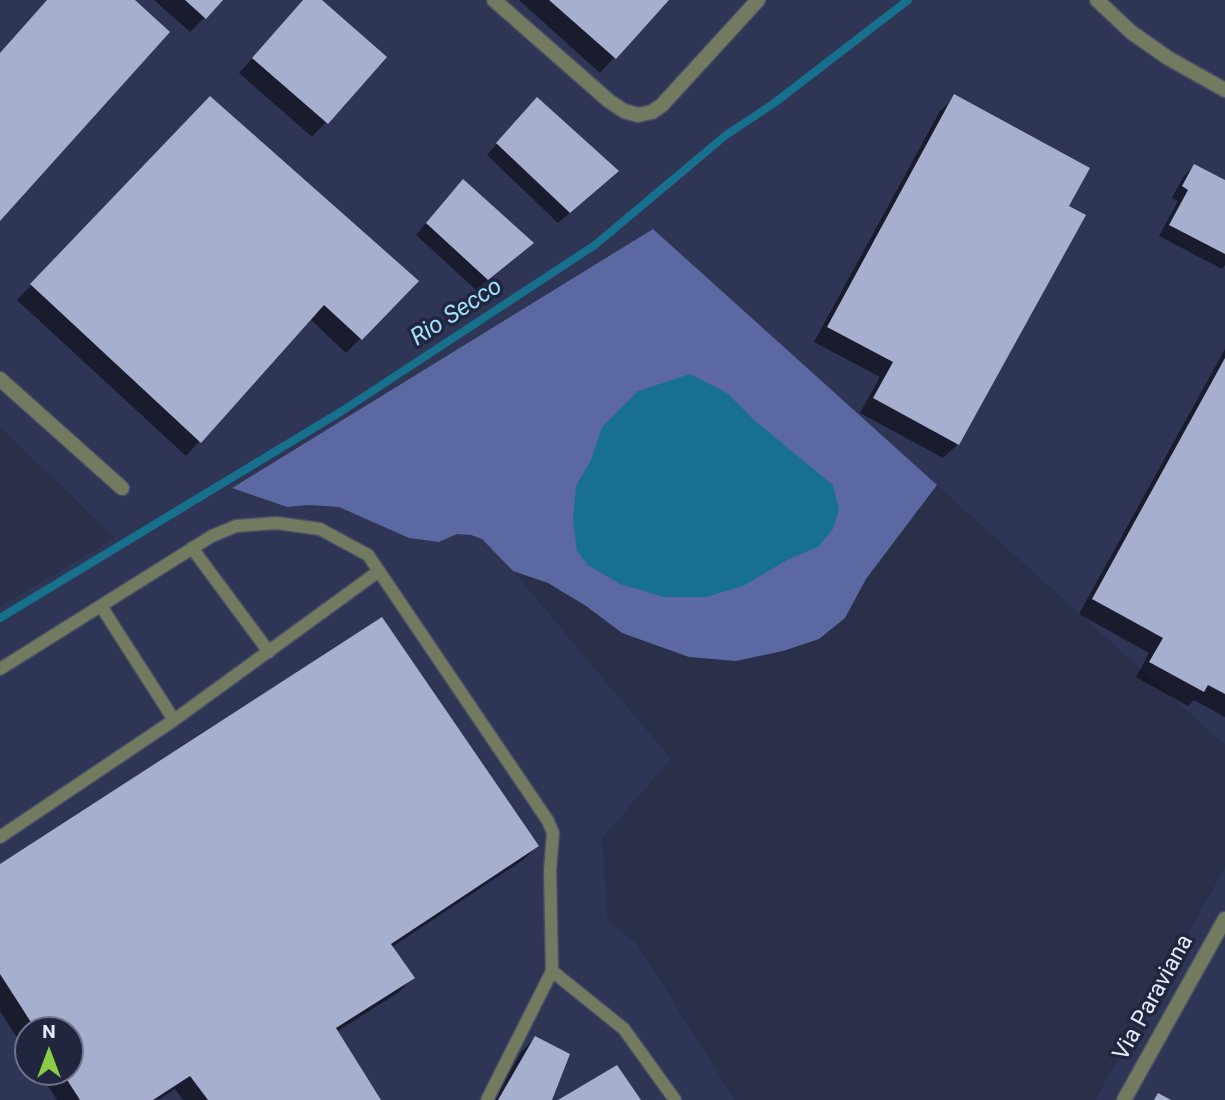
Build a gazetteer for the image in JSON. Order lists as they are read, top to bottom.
{
  "streets": {
    "street": ["Via Paraviana"]
  },
  "water": ["Rio Secco"],
  "north": "top"
}
